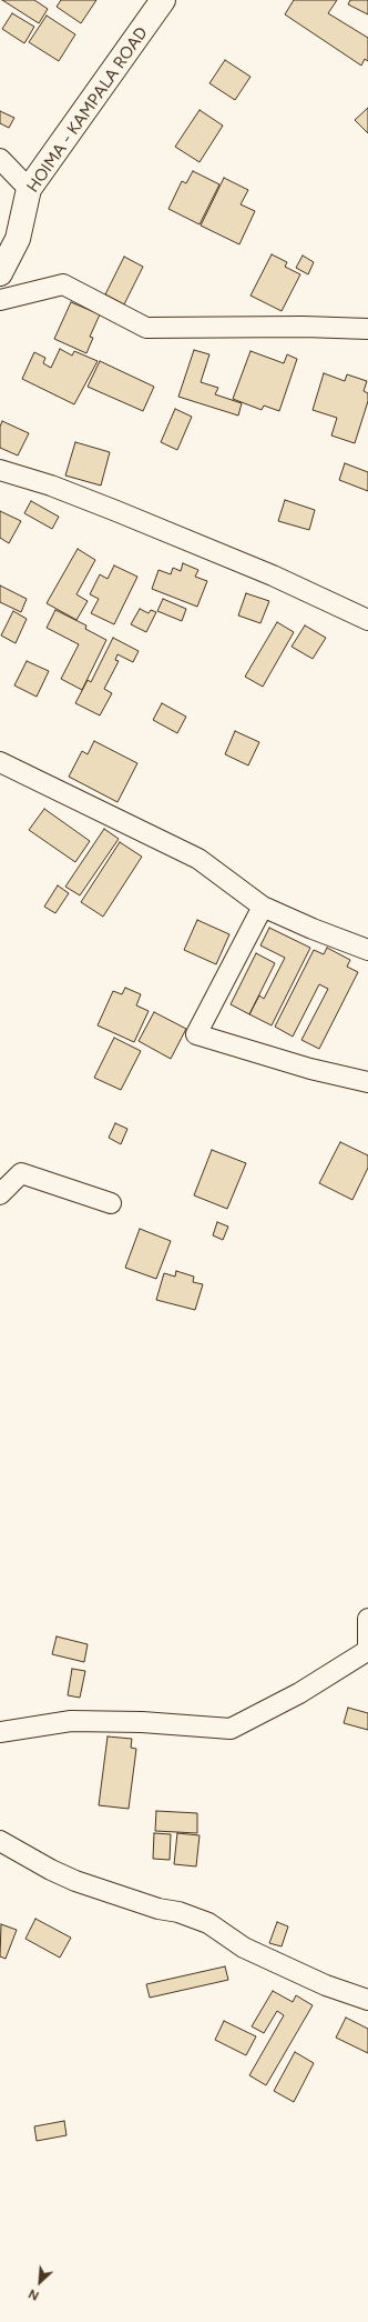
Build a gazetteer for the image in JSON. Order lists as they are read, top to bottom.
{
  "streets": {
    "main road": ["HOIMA - KAMPALA ROAD"]
  },
  "north": "bottom left"
}
